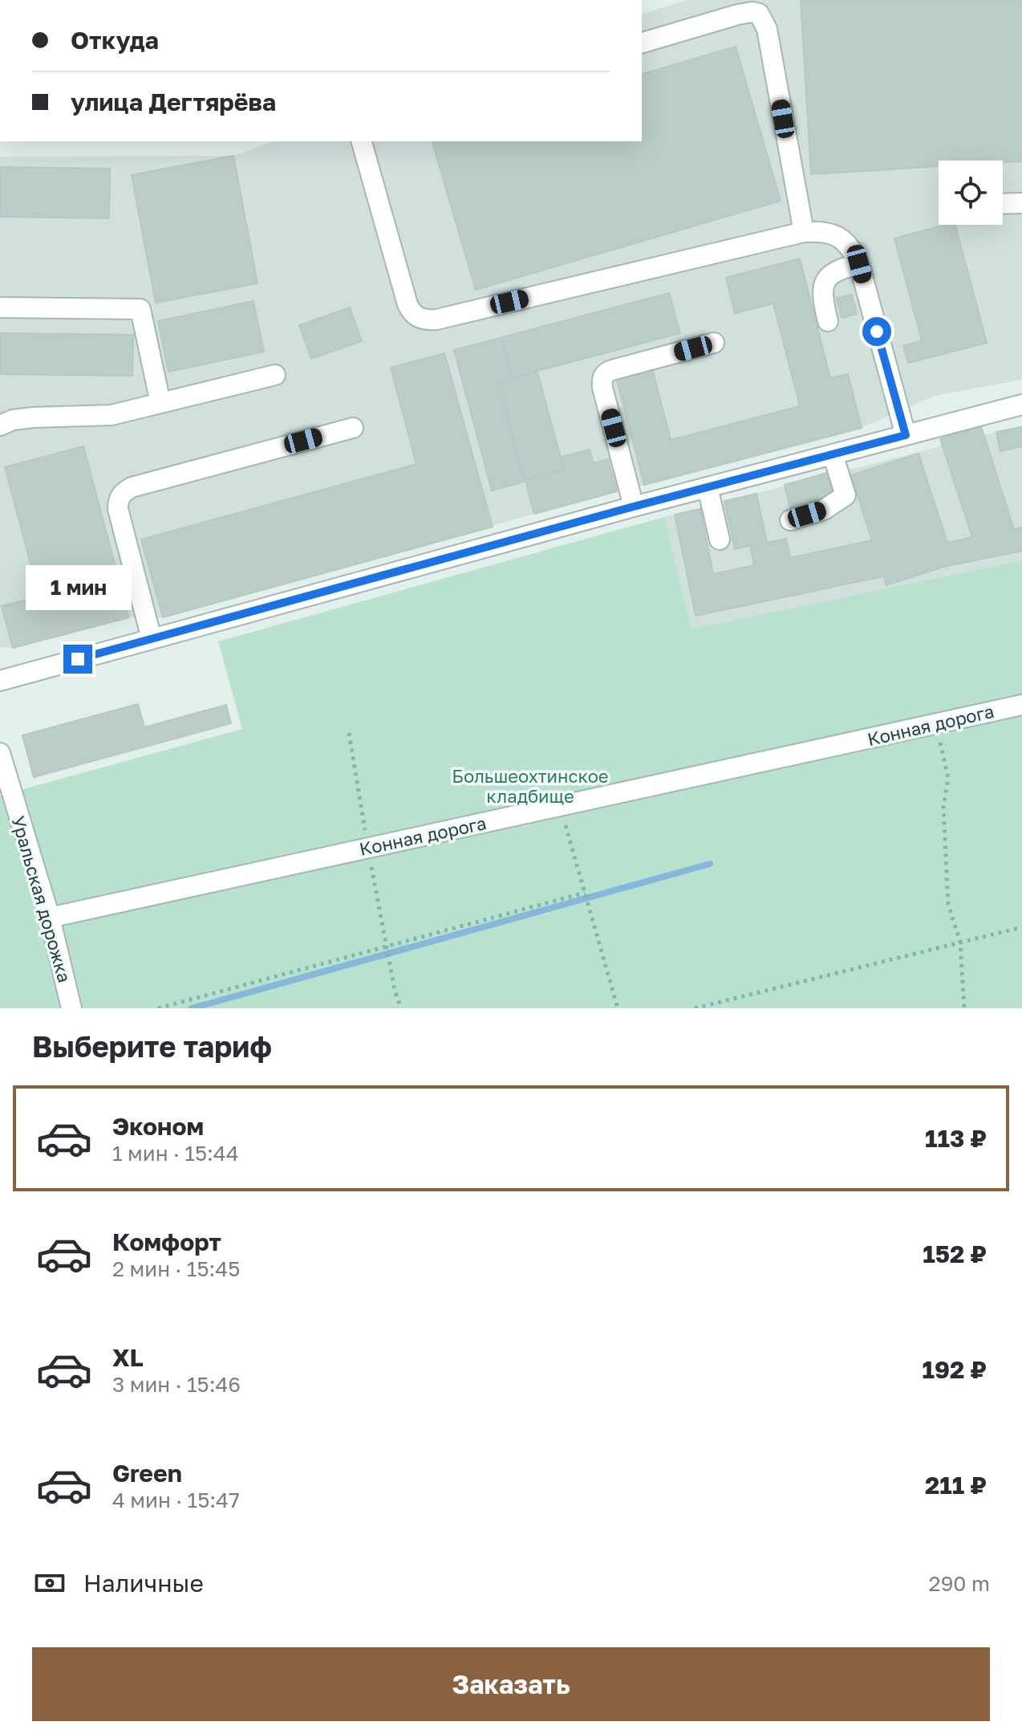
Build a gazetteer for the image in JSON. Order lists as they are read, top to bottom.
{
  "streets": {
    "street": ["Конная дорога", "Уральская дорожка"]
  },
  "crossings": [
    ["Конная дорога", "Уральская дорожка"]
  ],
  "parks": ["Большеохтинское кладбище"],
  "page": {
    "banner": ["Откуда", "улица Дегтярёва"],
    "bubble": "1 мин",
    "heading": "Выберите тариф",
    "list": [
      {
        "name": "Эконом",
        "note": "1 мин · 15:44",
        "value": "113 ₽"
      },
      {
        "name": "Комфорт",
        "note": "2 мин · 15:45",
        "value": "152 ₽"
      },
      {
        "name": "XL",
        "note": "3 мин · 15:46",
        "value": "192 ₽"
      },
      {
        "name": "Green",
        "note": "4 мин · 15:47",
        "value": "211 ₽"
      }
    ],
    "pay": ["Наличные", "290 m"],
    "buttons": "Заказать"
  }
}
